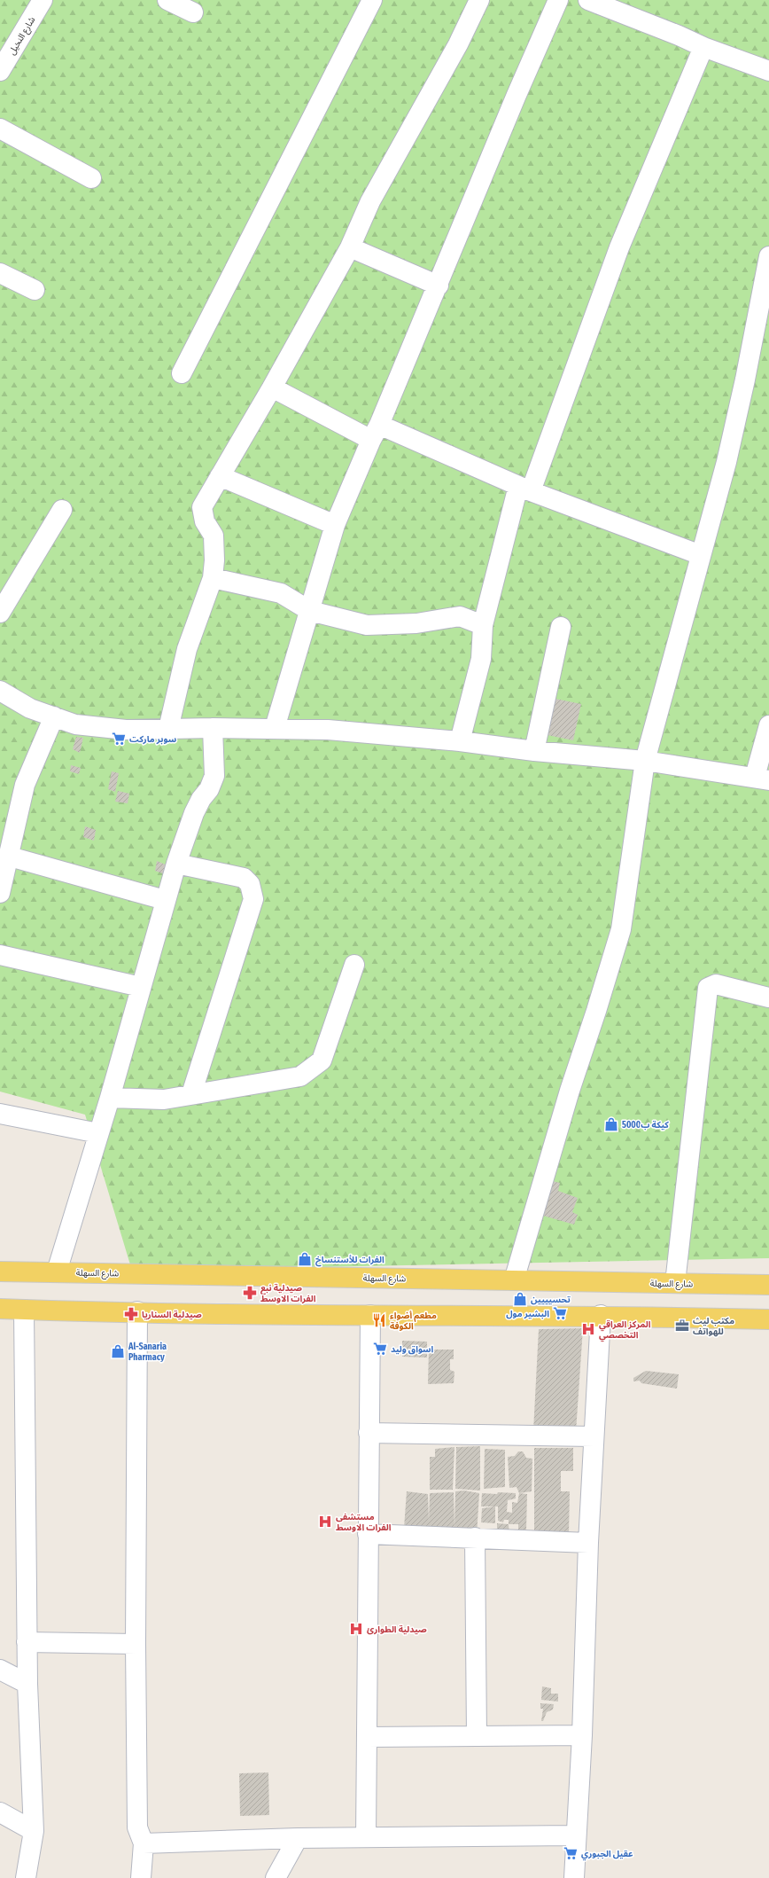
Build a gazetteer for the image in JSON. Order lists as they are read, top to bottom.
{
  "streets": {
    "main road": ["شارع السهلة"],
    "street": ["شارع النخيل"]
  },
  "places": {
    "supermarket": [
      "سوبر ماركت",
      "البشير مول",
      "اسواق وليد",
      "عقيل الجبوري"
    ],
    "shop": [
      "كيكة ب5000",
      "الفرات للأستنساخ",
      "تحسيييين",
      "Al-Sanaria Pharmacy"
    ],
    "pharmacy": ["صيدلية نبع الفرات الاوسط", "صيدلية السناريا"],
    "restaurant": ["مطعم أضواء الكوفة"],
    "office": ["مكتب ليث للهواتف"],
    "hospital": ["المركز العراقي التخصصي", "مستشفى الفرات الاوسط", "صيدلية الطوارئ"]
  }
}
